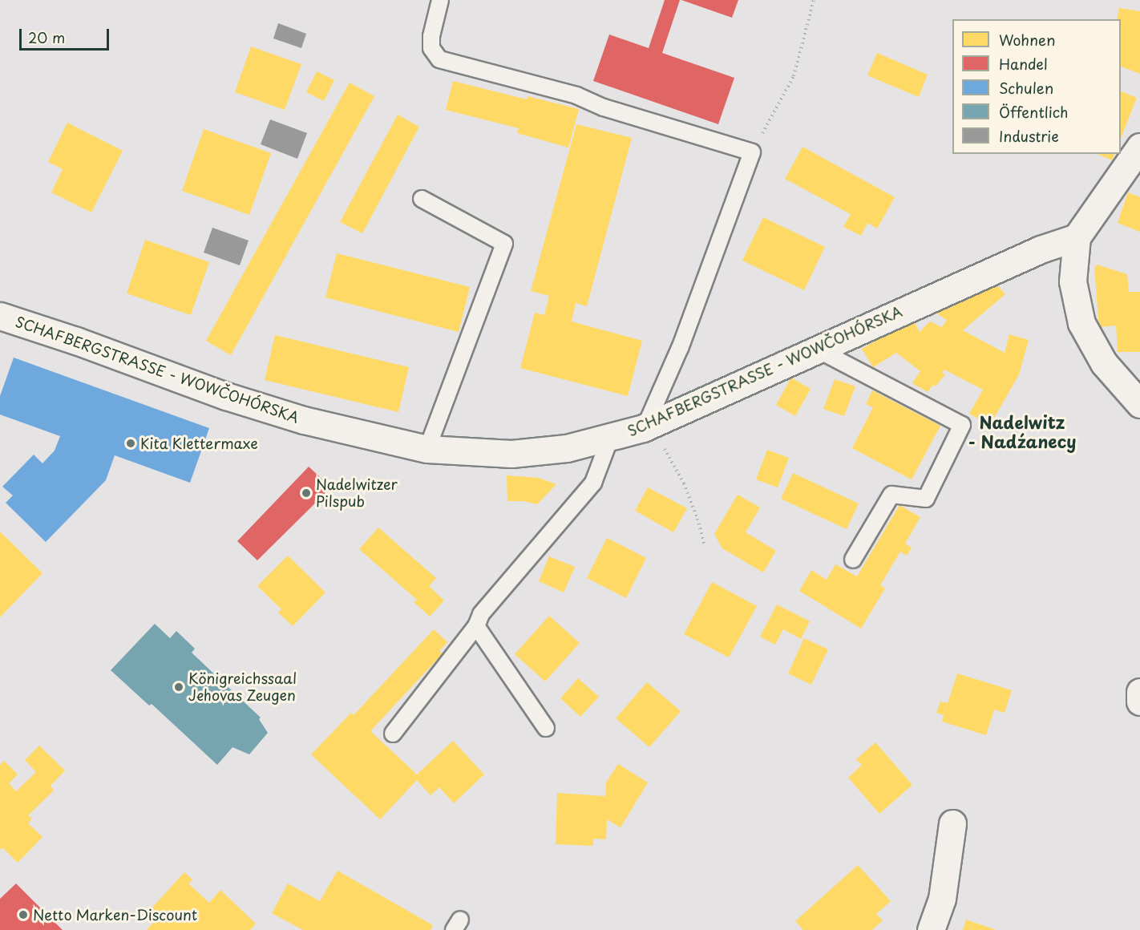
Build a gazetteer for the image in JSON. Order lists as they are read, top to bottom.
{
  "streets": {
    "street": ["SCHAFBERGSTRASSE - WOWČOHÓRSKA"]
  },
  "districts": ["Nadelwitz - Nadźanecy"],
  "places": [
    "Kita Klettermaxe",
    "Nadelwitzer Pilspub",
    "Königreichssaal Jehovas Zeugen",
    "Netto Marken-Discount"
  ],
  "legend": [
    "Wohnen",
    "Handel",
    "Schulen",
    "Öffentlich",
    "Industrie"
  ],
  "scale_bar": "20 m"
}
